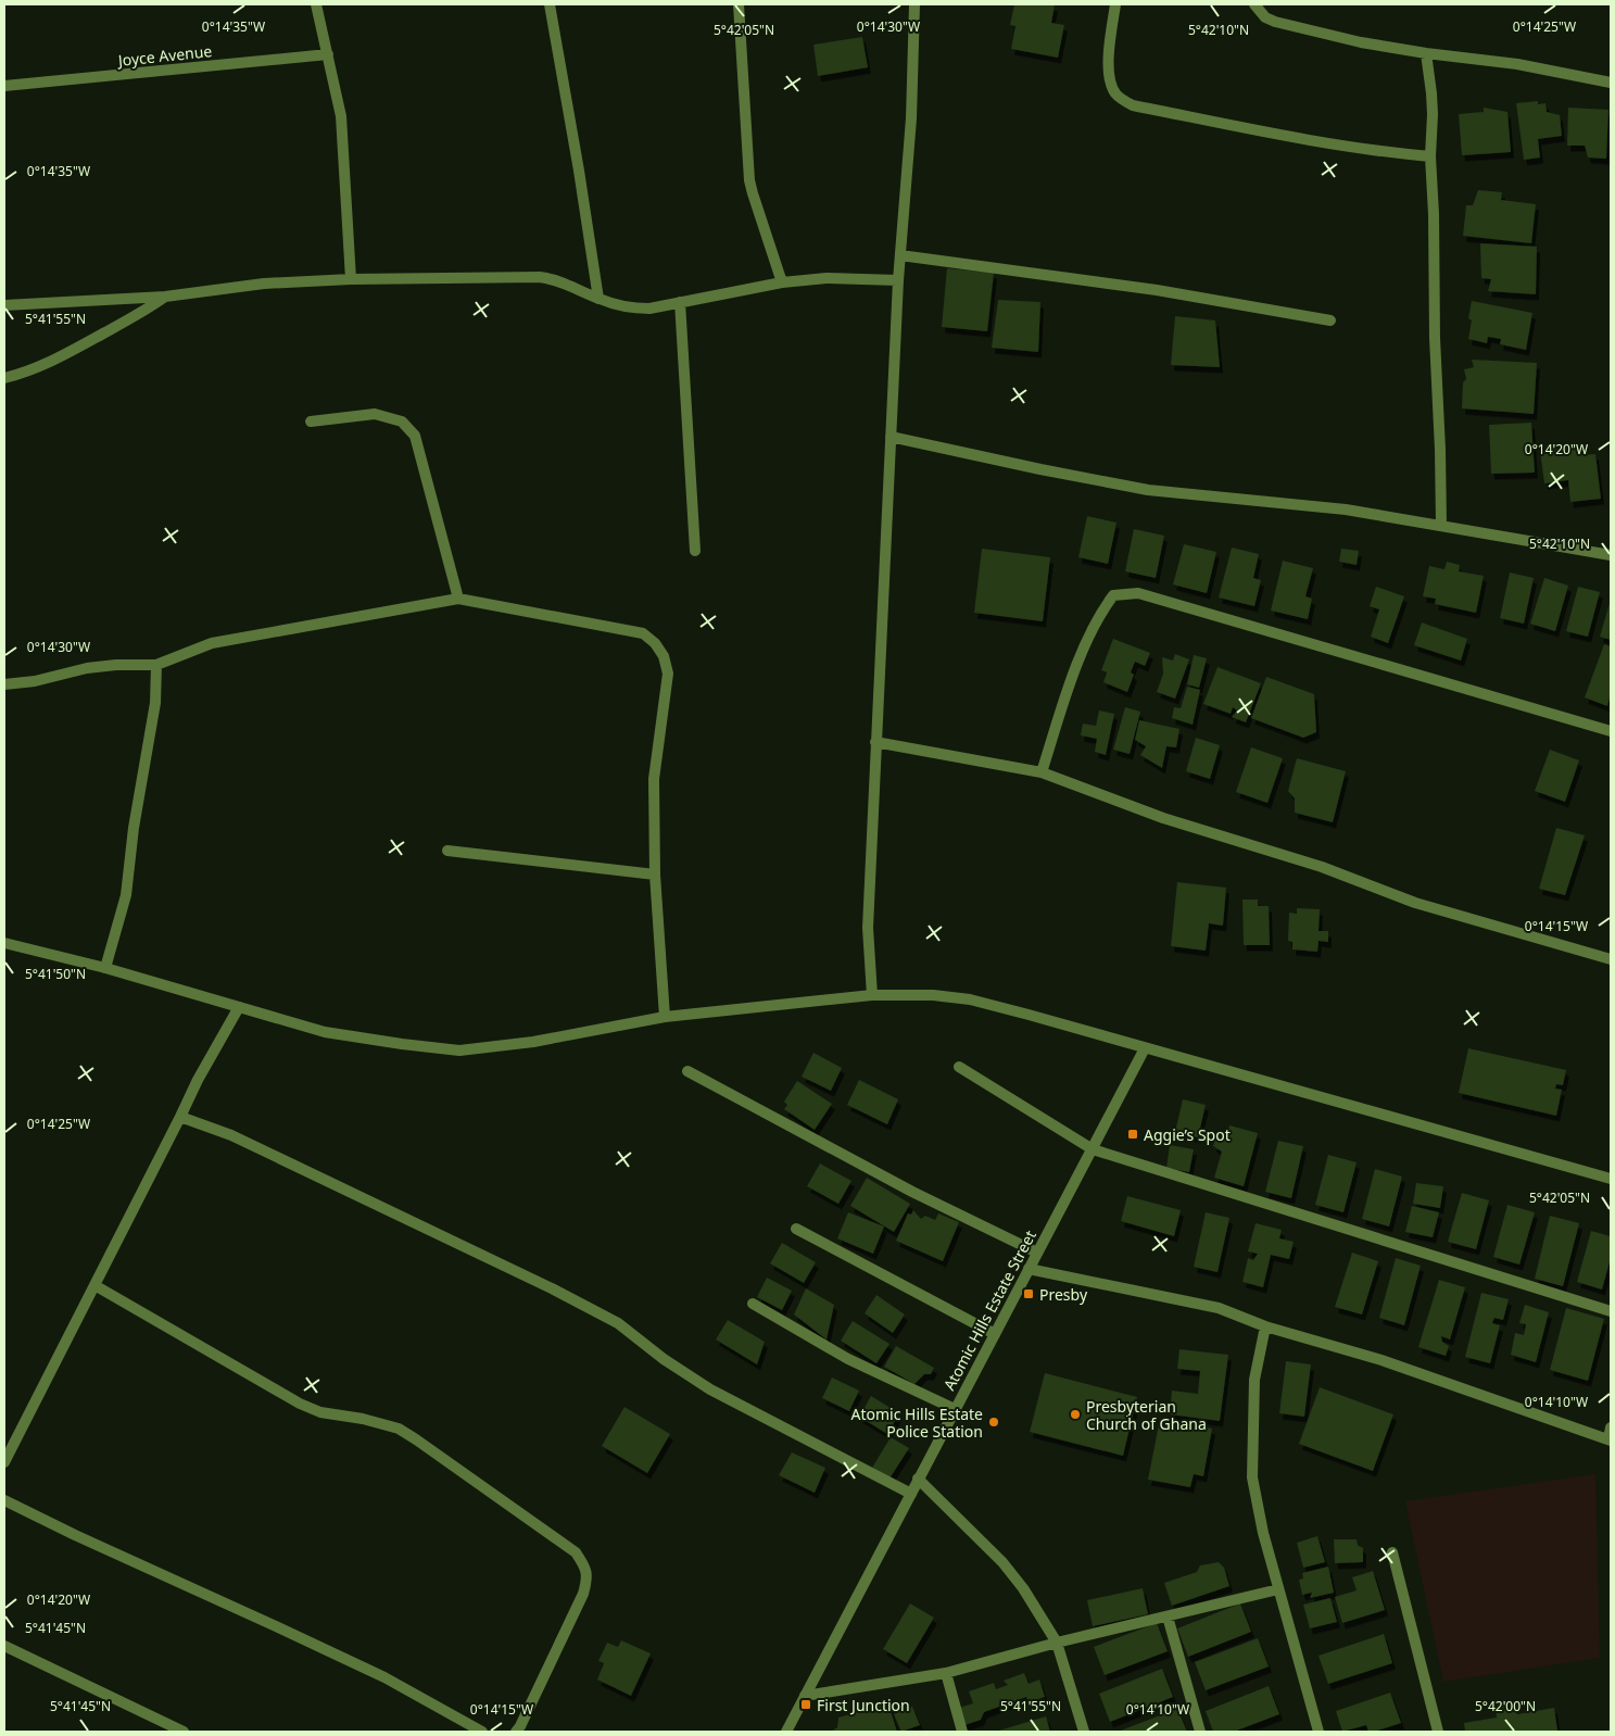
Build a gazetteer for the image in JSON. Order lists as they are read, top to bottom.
{
  "streets": {
    "street": ["Joyce Avenue", "Atomic Hills Estate Street"]
  },
  "places": {
    "transit": ["Aggie’s Spot", "Presby", "First Junction"],
    "other": ["Presbyterian Church of Ghana", "Atomic Hills Estate Police Station"]
  },
  "coordinates": [
    "0°14'35\"W",
    "0°14'30\"W",
    "0°14'25\"W",
    "5°42'05\"N",
    "5°42'10\"N",
    "5°41'55\"N",
    "0°14'20\"W",
    "0°14'15\"W",
    "5°41'50\"N",
    "0°14'10\"W",
    "5°41'45\"N",
    "5°42'00\"N"
  ]
}
